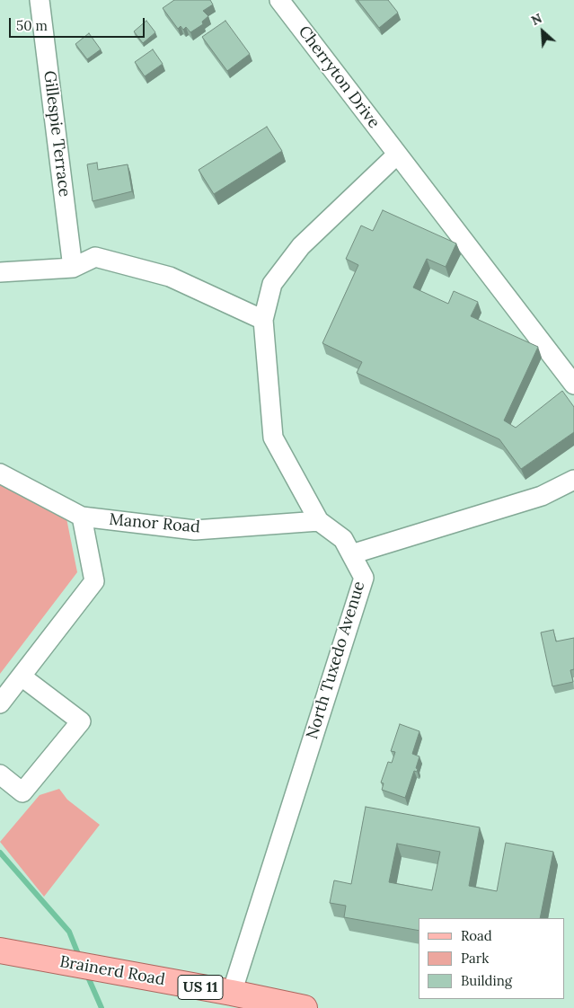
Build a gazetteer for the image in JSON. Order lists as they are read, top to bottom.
{
  "streets": {
    "main road": ["Brainerd Road", "US 11"],
    "street": [
      "Cherryton Drive",
      "Gillespie Terrace",
      "Manor Road",
      "North Tuxedo Avenue"
    ]
  },
  "crossings": [
    ["Cherryton Drive", "North Tuxedo Avenue"],
    ["Manor Road", "North Tuxedo Avenue"],
    ["North Tuxedo Avenue", "Brainerd Road"]
  ],
  "legend": ["Road", "Park", "Building"],
  "scale_bar": "50 m",
  "north": "top left"
}
